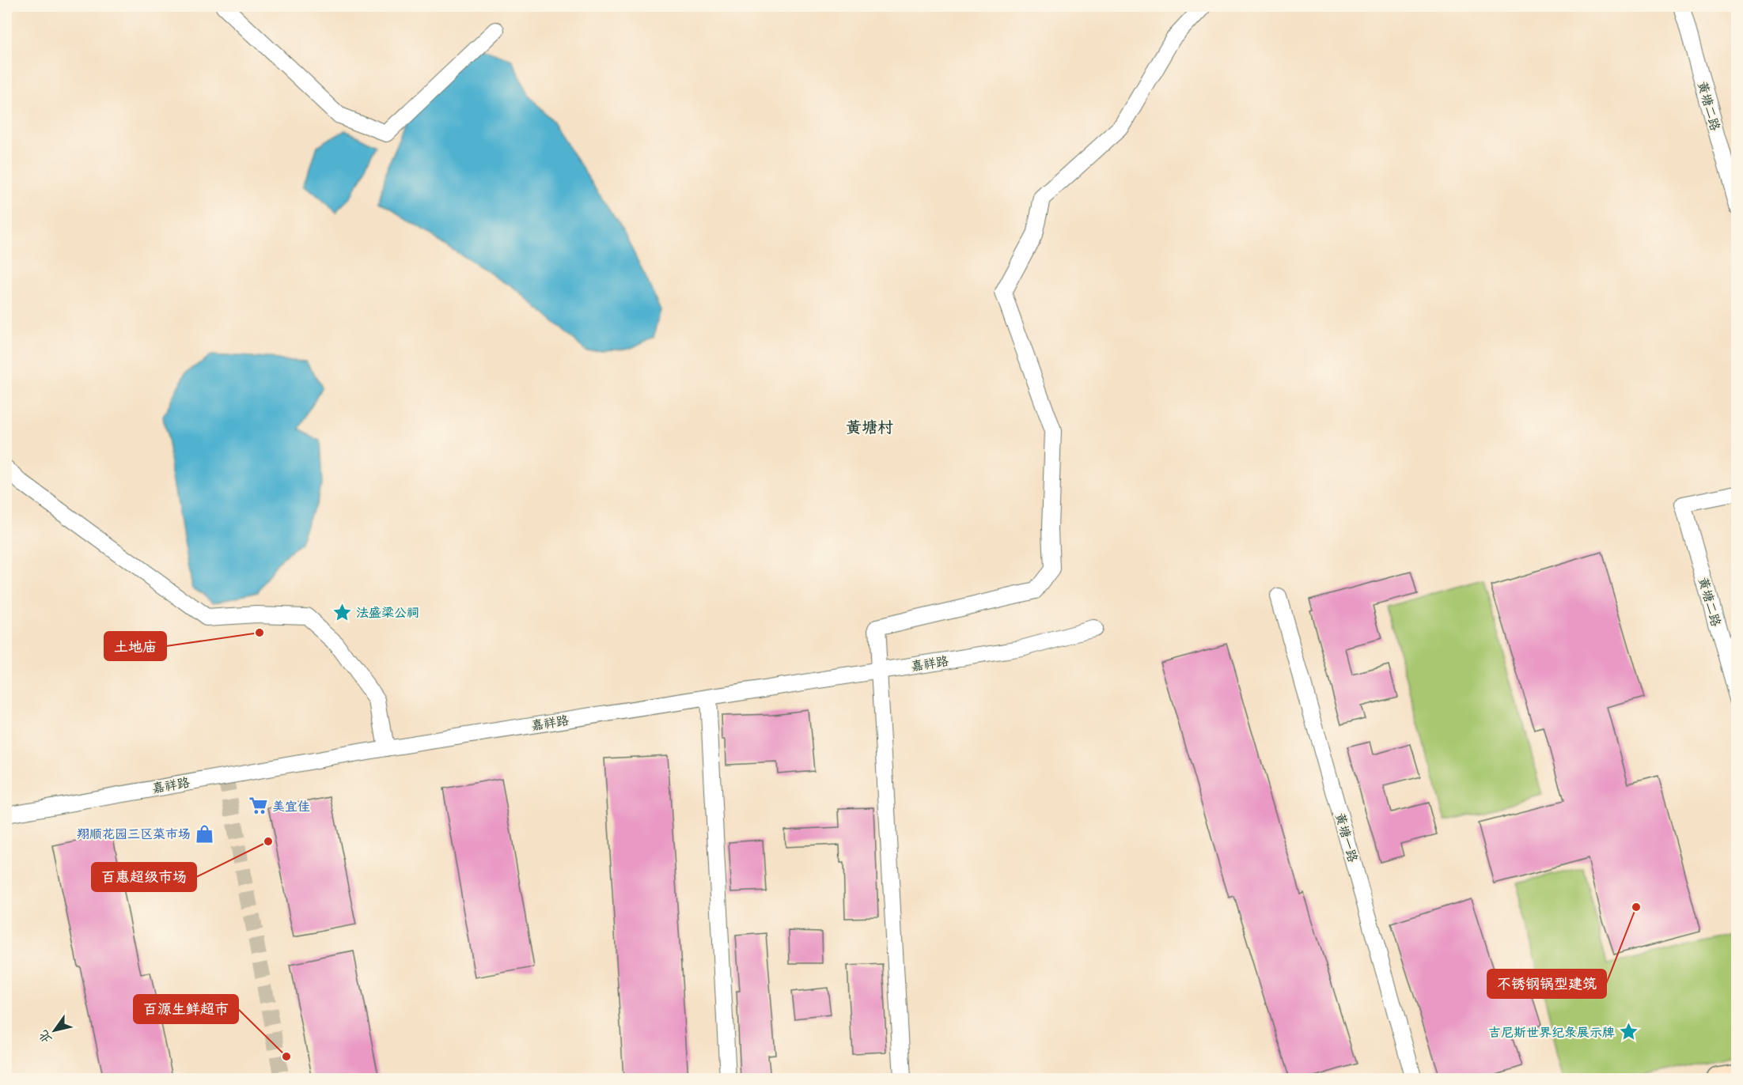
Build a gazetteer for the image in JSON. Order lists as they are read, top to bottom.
{
  "streets": {
    "street": ["黄塘二路", "嘉祥路", "黄塘一路"]
  },
  "districts": ["黄塘村"],
  "places": {
    "place": ["法盛梁公祠", "吉尼斯世界纪录展示牌"],
    "other": [
      "土地庙",
      "百惠超级市场",
      "不锈钢锅型建筑",
      "百源生鲜超市"
    ],
    "supermarket": ["美宜佳"],
    "shop": ["翔顺花园三区菜市场"]
  },
  "north": "bottom left"
}
